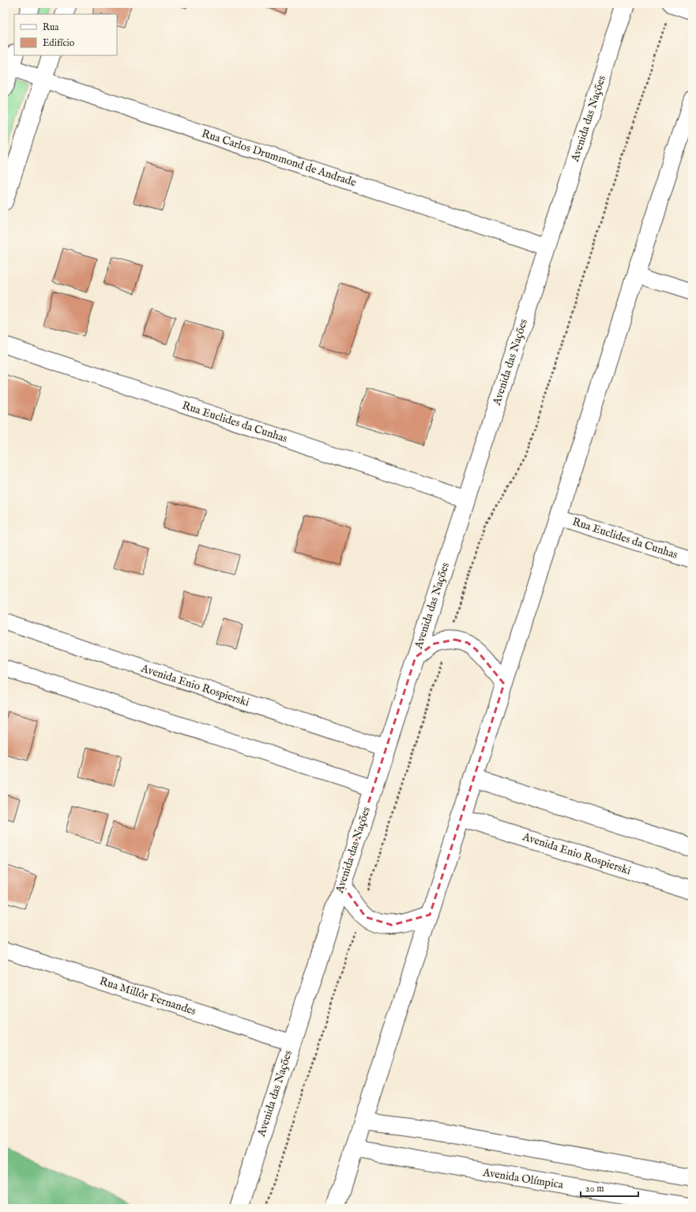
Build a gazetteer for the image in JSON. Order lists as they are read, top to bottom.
{
  "streets": {
    "main road": ["Avenida das Nações", "Avenida Enio Rospierski", "Avenida Olímpica"],
    "street": ["Rua Carlos Drummond de Andrade", "Rua Euclides da Cunhas", "Rua Millôr Fernandes"]
  },
  "crossings": [
    ["Avenida das Nações", "Rua Carlos Drummond de Andrade"],
    ["Avenida das Nações", "Rua Euclides da Cunhas"],
    ["Avenida das Nações", "Avenida Enio Rospierski"],
    ["Avenida das Nações", "Rua Millôr Fernandes"]
  ],
  "legend": ["Rua", "Edifício"],
  "scale_bar": "20 m"
}
